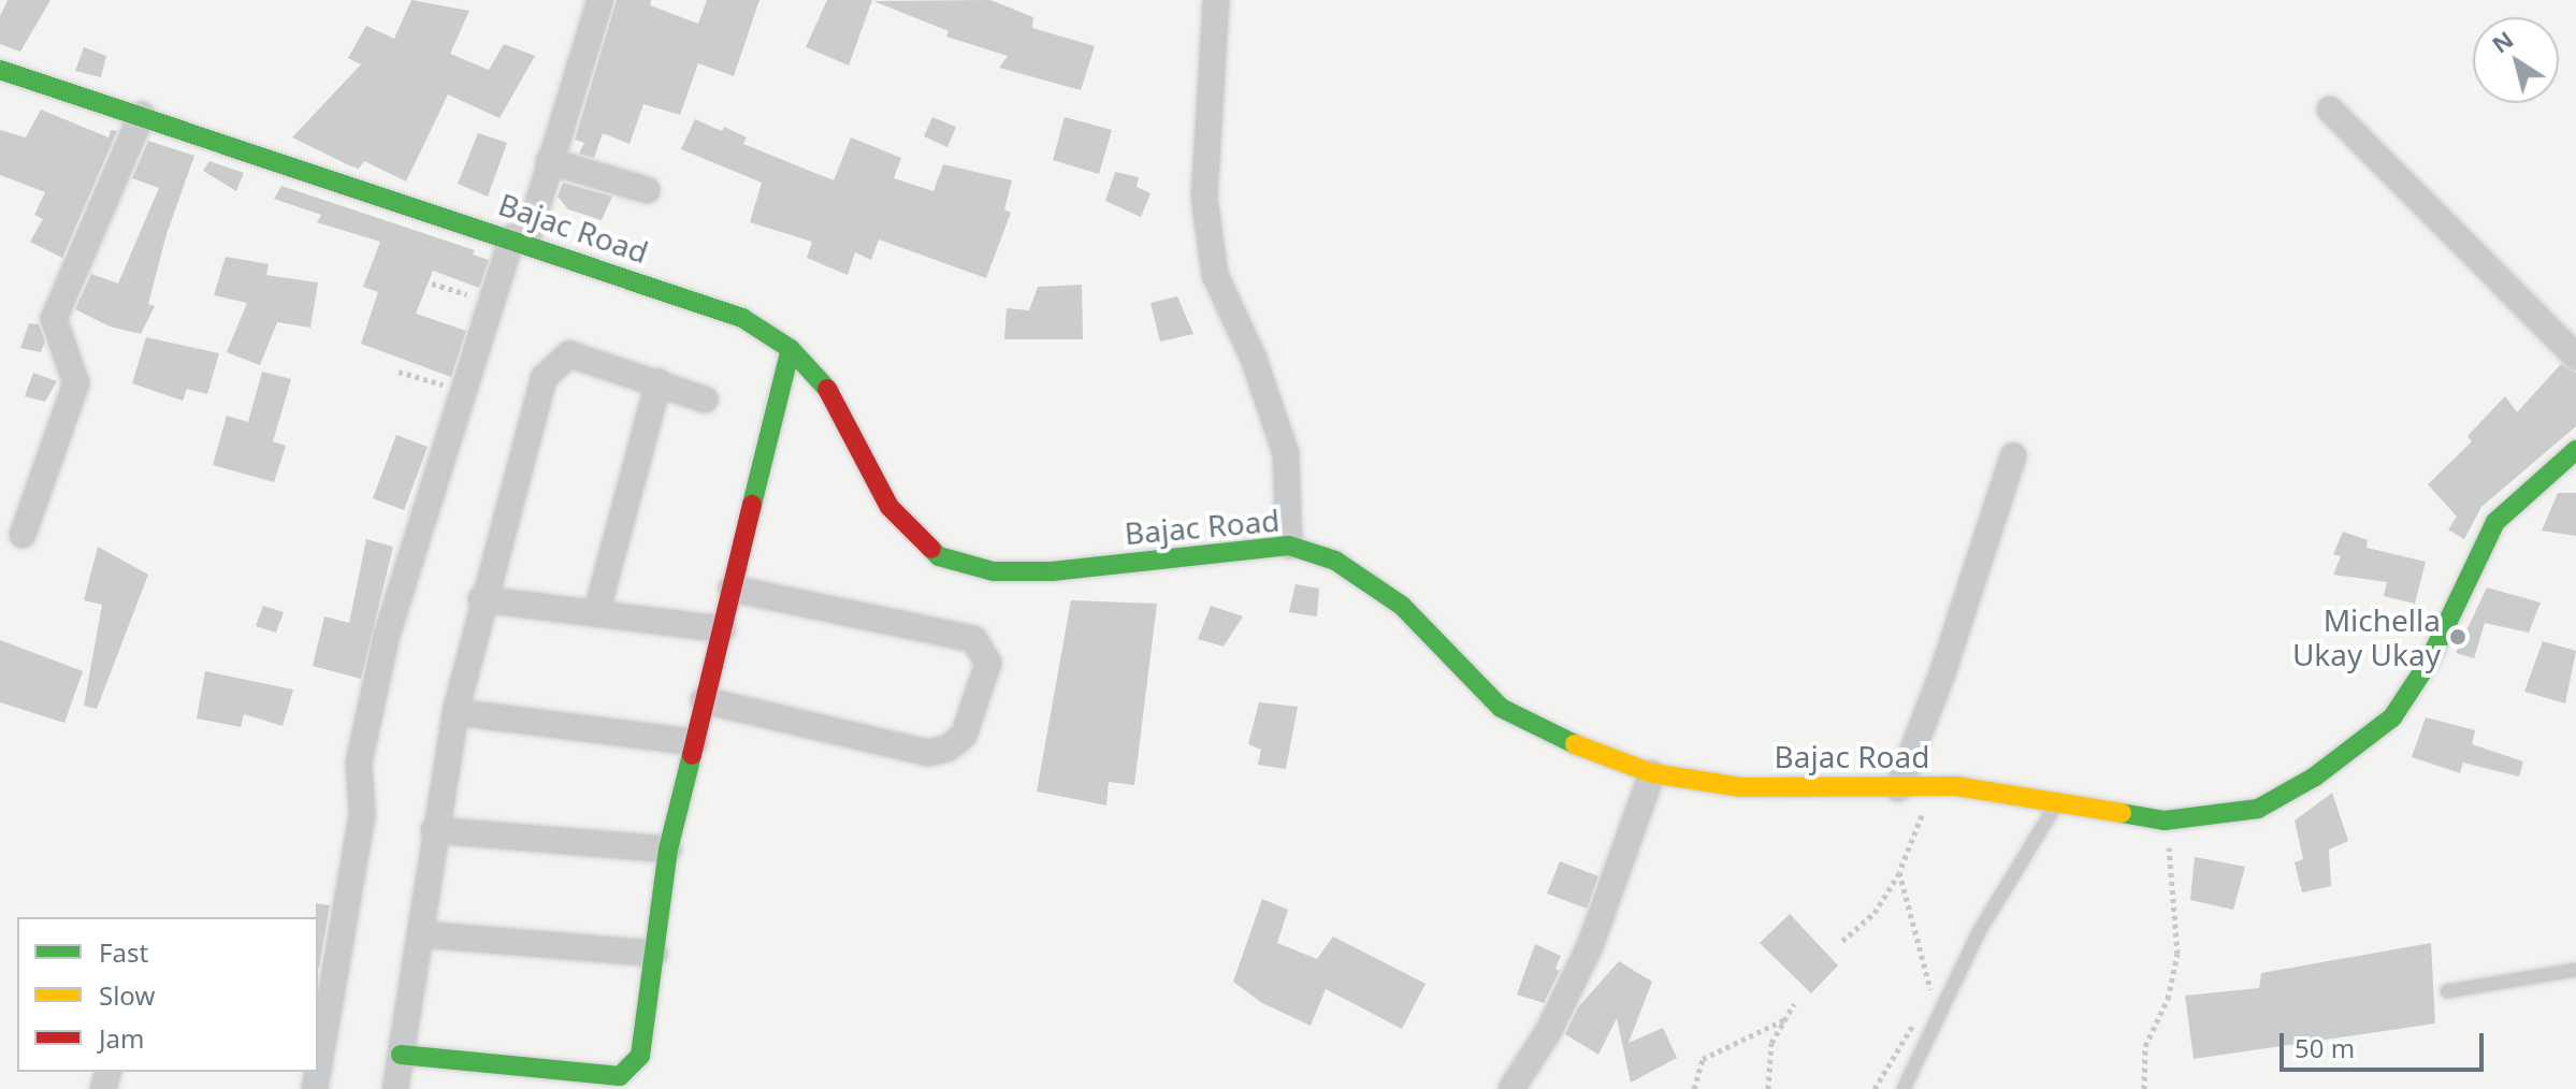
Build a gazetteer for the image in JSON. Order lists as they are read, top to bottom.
{
  "streets": {
    "street": ["Bajac Road"]
  },
  "places": ["Michella Ukay Ukay"],
  "legend": ["Fast", "Slow", "Jam"],
  "scale_bar": "50 m",
  "north": "top left"
}
